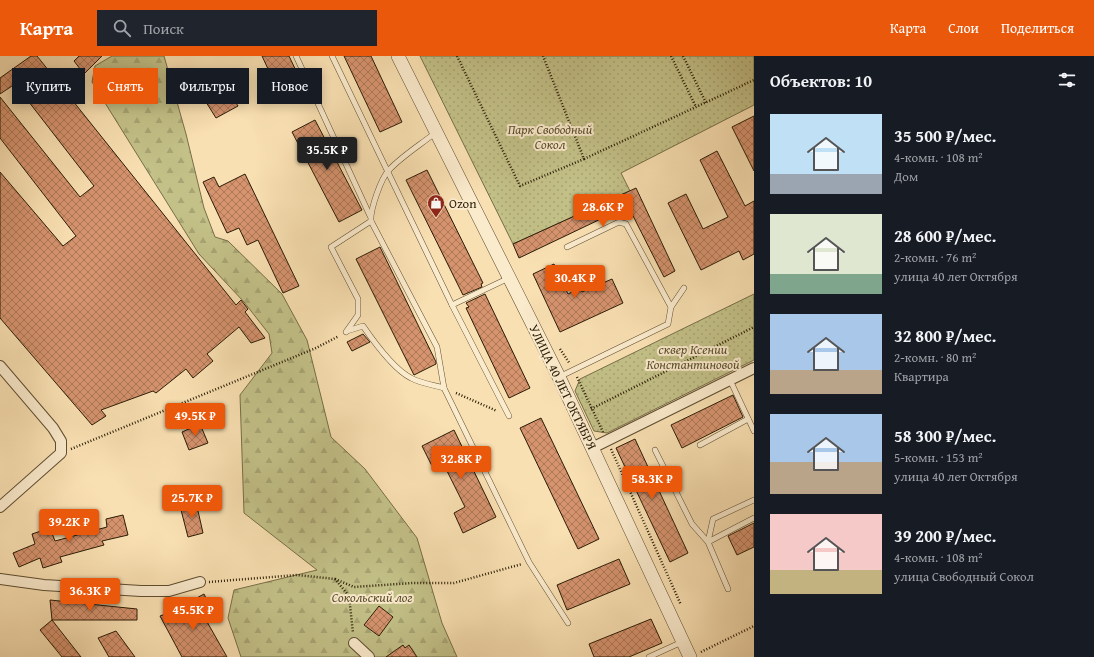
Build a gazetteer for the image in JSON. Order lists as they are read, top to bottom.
{
  "streets": {
    "street": ["УЛИЦА 40 ЛЕТ ОКТЯБРЯ"]
  },
  "parks": ["Парк Свободный Сокол", "сквер Ксении Константиновой", "Сокольский лог"],
  "places": {
    "shop": ["Ozon"]
  },
  "page": {
    "header": "Карта",
    "search": "Поиск",
    "nav": ["Карта", "Слои", "Поделиться"],
    "heading": "Объектов: 10",
    "chip": [
      "Купить",
      "Снять",
      "Фильтры",
      "Новое"
    ],
    "list": [
      {
        "name": "35 500 ₽/мес.",
        "note": "4-комн. · 108 m² · Дом"
      },
      {
        "name": "28 600 ₽/мес.",
        "note": "2-комн. · 76 m² · улица 40 лет Октября"
      },
      {
        "name": "32 800 ₽/мес.",
        "note": "2-комн. · 80 m² · Квартира"
      },
      {
        "name": "58 300 ₽/мес.",
        "note": "5-комн. · 153 m² · улица 40 лет Октября"
      },
      {
        "name": "39 200 ₽/мес.",
        "note": "4-комн. · 108 m² · улица Свободный Сокол"
      }
    ],
    "price": [
      "35.5K ₽",
      "28.6K ₽",
      "30.4K ₽",
      "49.5K ₽",
      "32.8K ₽",
      "58.3K ₽",
      "25.7K ₽",
      "39.2K ₽",
      "36.3K ₽",
      "45.5K ₽"
    ]
  }
}
